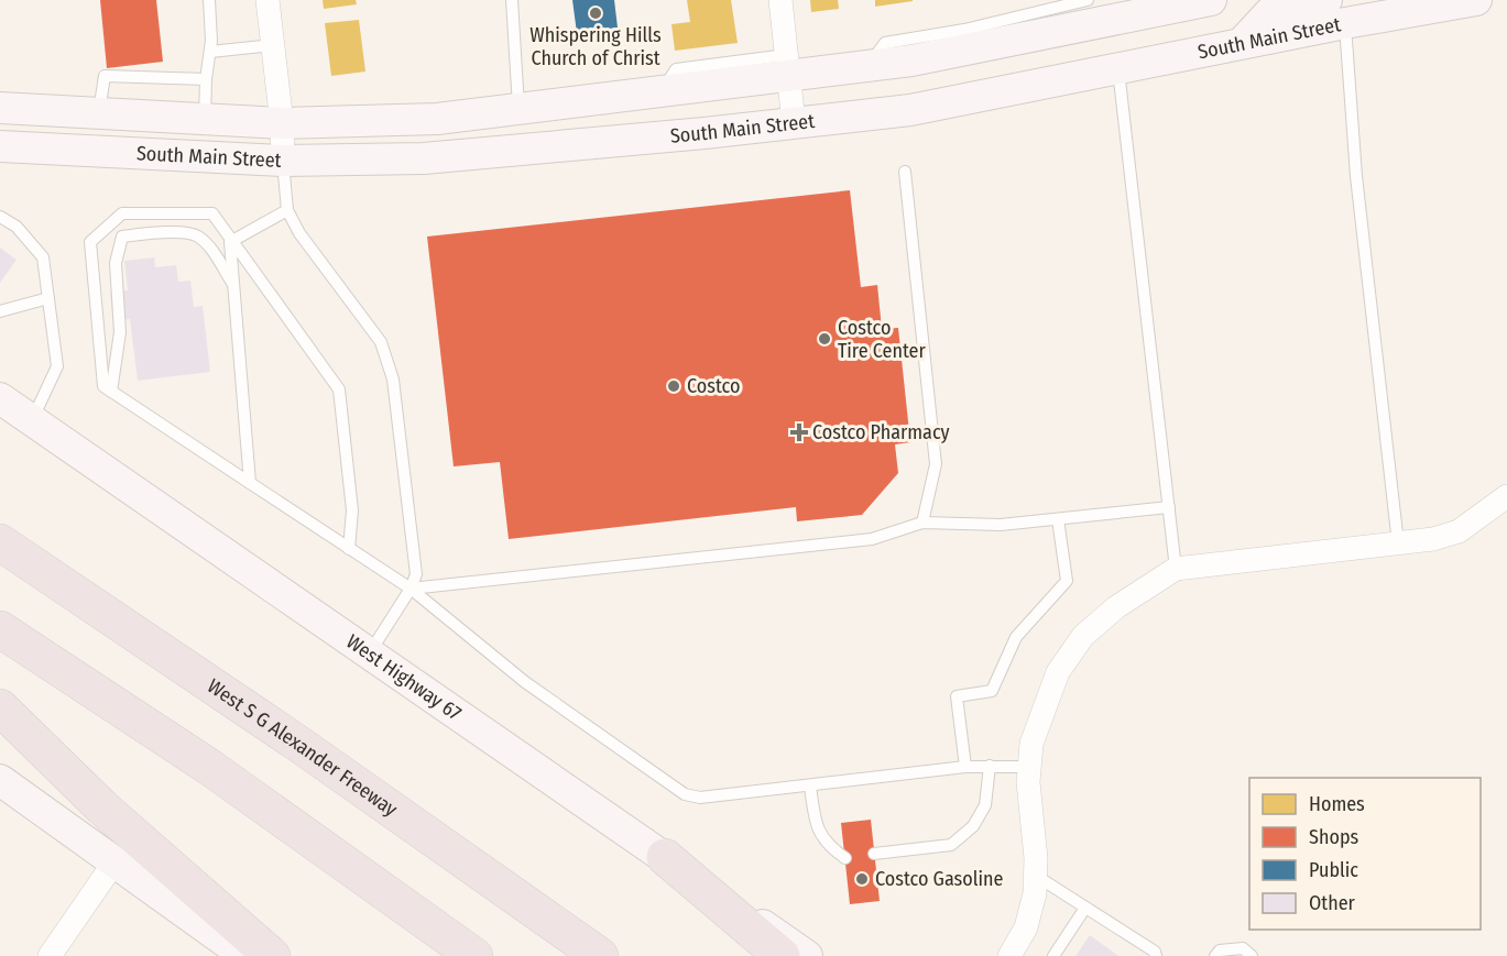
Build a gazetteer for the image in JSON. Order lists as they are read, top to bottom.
{
  "streets": {
    "highway": ["West S G Alexander Freeway"],
    "street": ["South Main Street", "West Highway 67"]
  },
  "places": {
    "other": [
      "Whispering Hills Church of Christ",
      "Costco Tire Center",
      "Costco",
      "Costco Gasoline"
    ],
    "health": ["Costco Pharmacy"]
  },
  "legend": [
    "Homes",
    "Shops",
    "Public",
    "Other"
  ]
}
